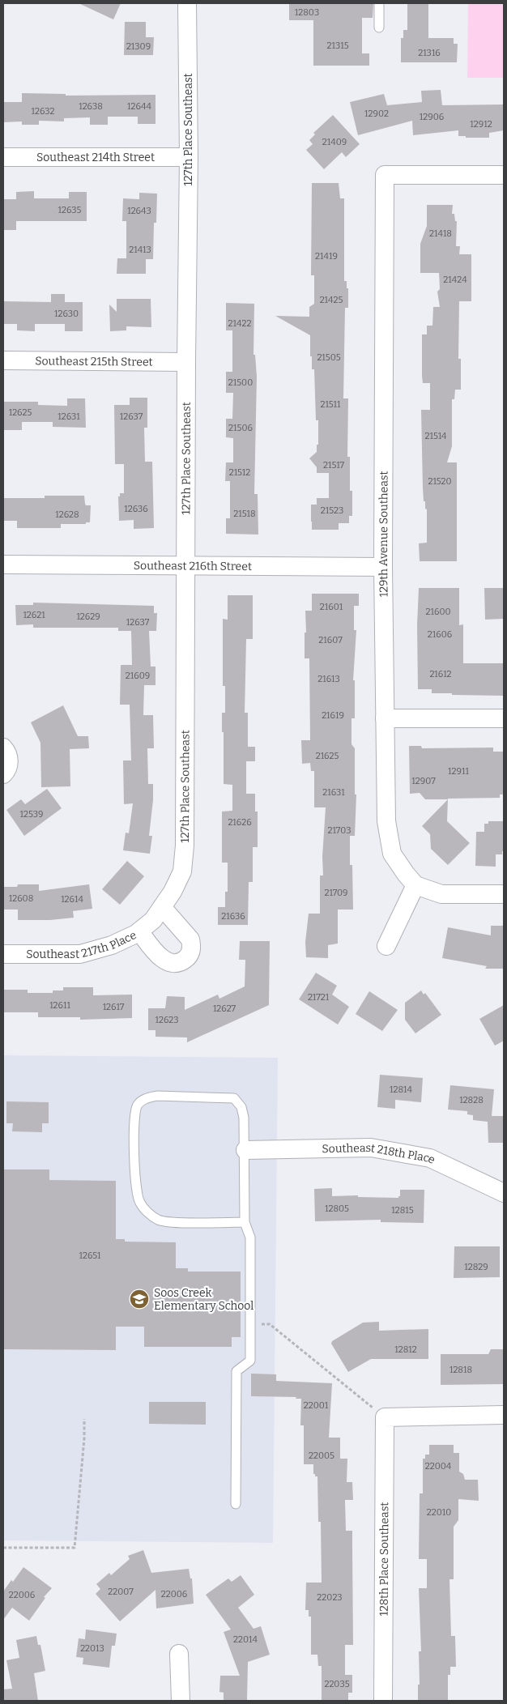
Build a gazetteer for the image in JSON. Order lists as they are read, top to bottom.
{
  "streets": {
    "street": [
      "127th Place Southeast",
      "Southeast 214th Street",
      "Southeast 215th Street",
      "129th Avenue Southeast",
      "Southeast 216th Street",
      "Southeast 217th Place",
      "Southeast 218th Place",
      "128th Place Southeast"
    ]
  },
  "crossings": [
    ["127th Place Southeast", "Southeast 214th Street"],
    ["127th Place Southeast", "Southeast 215th Street"],
    ["127th Place Southeast", "Southeast 216th Street"],
    ["127th Place Southeast", "Southeast 217th Place"],
    ["129th Avenue Southeast", "Southeast 216th Street"]
  ],
  "places": {
    "school or university": ["Soos Creek Elementary School"]
  },
  "house_numbers": [
    "12803",
    "21315",
    "21309",
    "21316",
    "12638",
    "12644",
    "12632",
    "12902",
    "12906",
    "12912",
    "21409",
    "12635",
    "12643",
    "21418",
    "21413",
    "21419",
    "21424",
    "21425",
    "12630",
    "21422",
    "21505",
    "21500",
    "21511",
    "12625",
    "12631",
    "12637",
    "21506",
    "21514",
    "21517",
    "21512",
    "21520",
    "12636",
    "21523",
    "21518",
    "12628",
    "21601",
    "21600",
    "12621",
    "12629",
    "12637",
    "21606",
    "21607",
    "21612",
    "21609",
    "21613",
    "21619",
    "21625",
    "12911",
    "12907",
    "21631",
    "12539",
    "21626",
    "21703",
    "21709",
    "12608",
    "12614",
    "21636",
    "21721",
    "12611",
    "12617",
    "12627",
    "12623",
    "12814",
    "12828",
    "12805",
    "12815",
    "12651",
    "12829",
    "12812",
    "12818",
    "22001",
    "22005",
    "22004",
    "22010",
    "22007",
    "22006",
    "22006",
    "22023",
    "22014",
    "22013",
    "22035"
  ]
}
